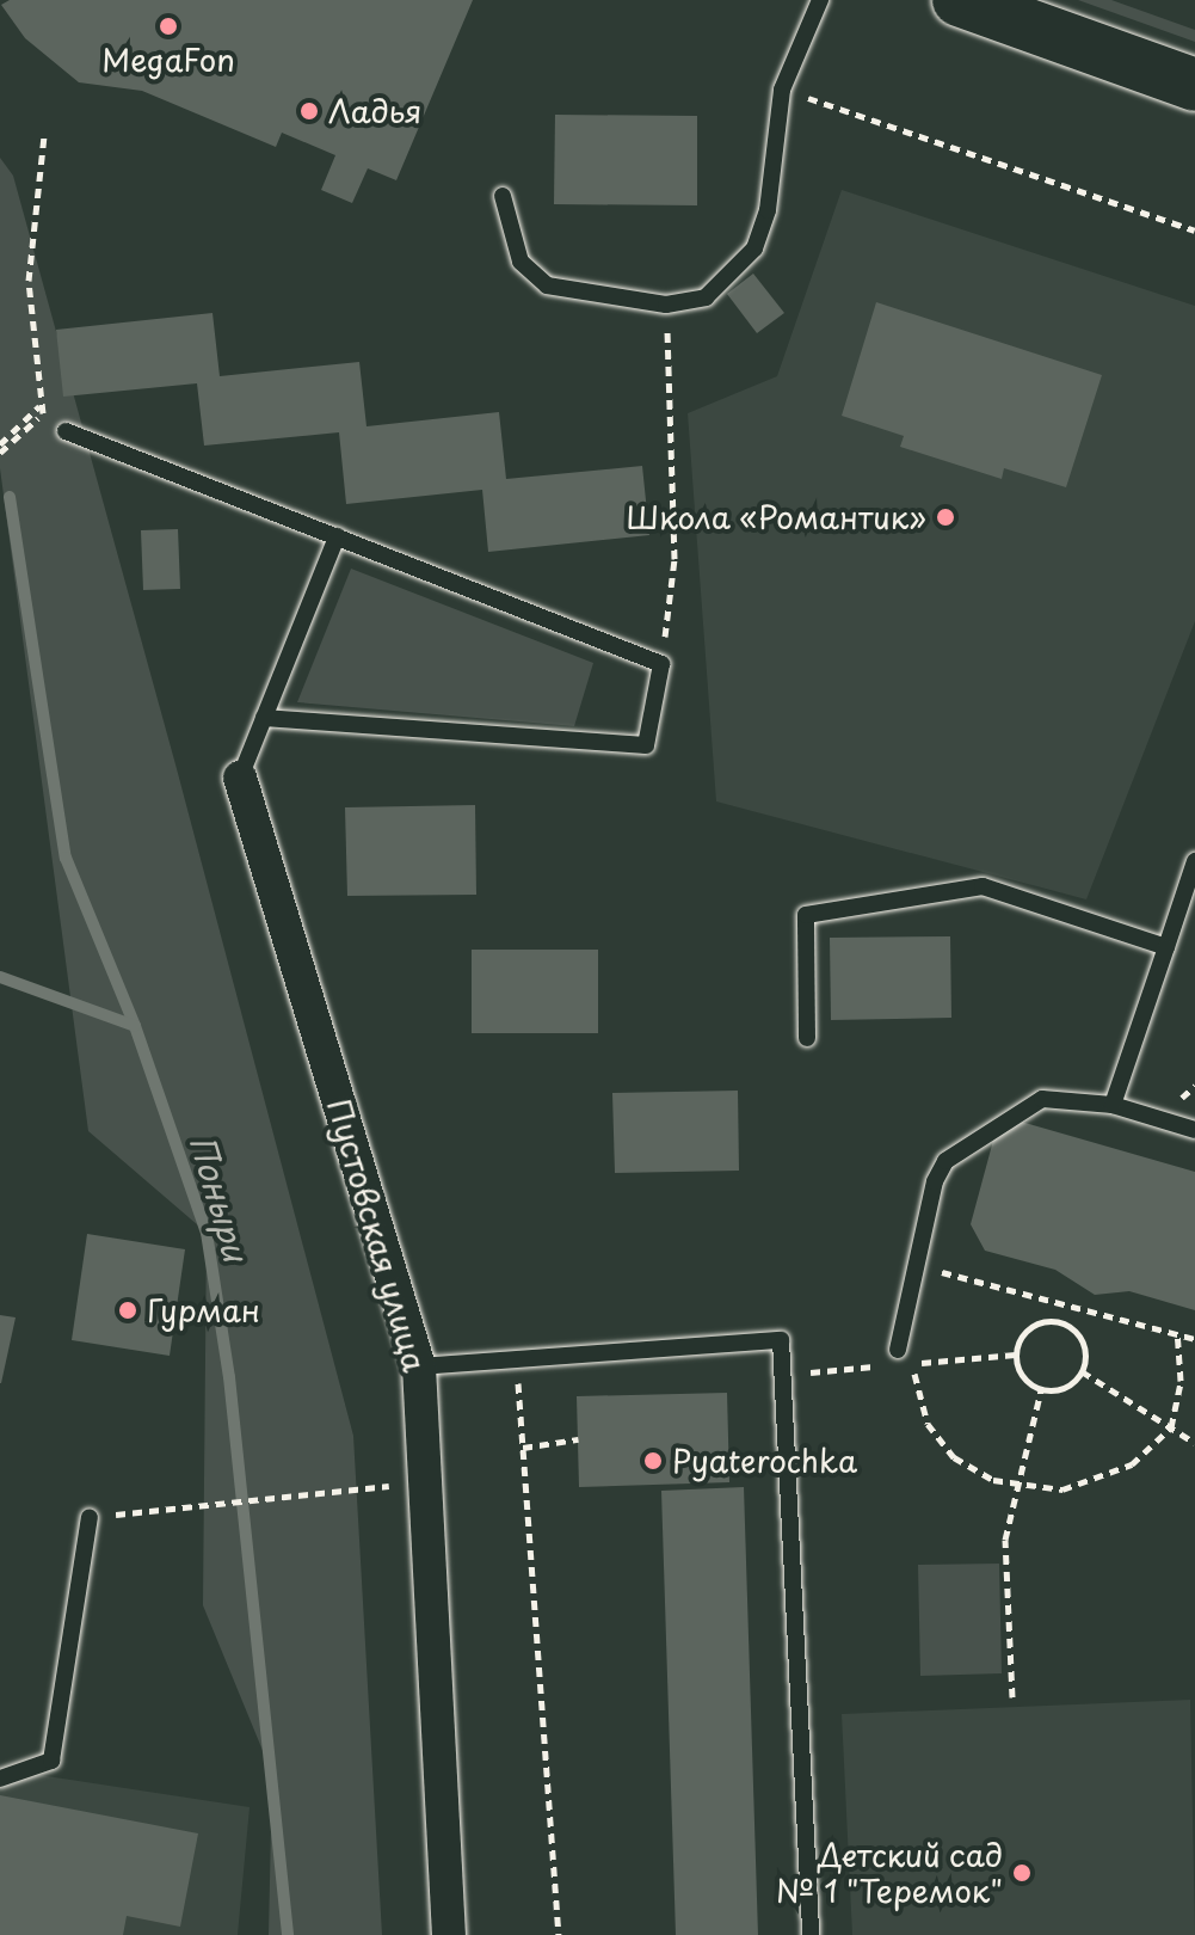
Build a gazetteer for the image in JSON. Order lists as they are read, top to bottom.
{
  "streets": {
    "street": ["Пустовская улица"]
  },
  "water": ["Поныри"],
  "places": [
    "MegaFon",
    "Ладья",
    "Школа «Романтик»",
    "Гурман",
    "Pyaterochka",
    "Детский сад № 1 \"Теремок\""
  ]
}
